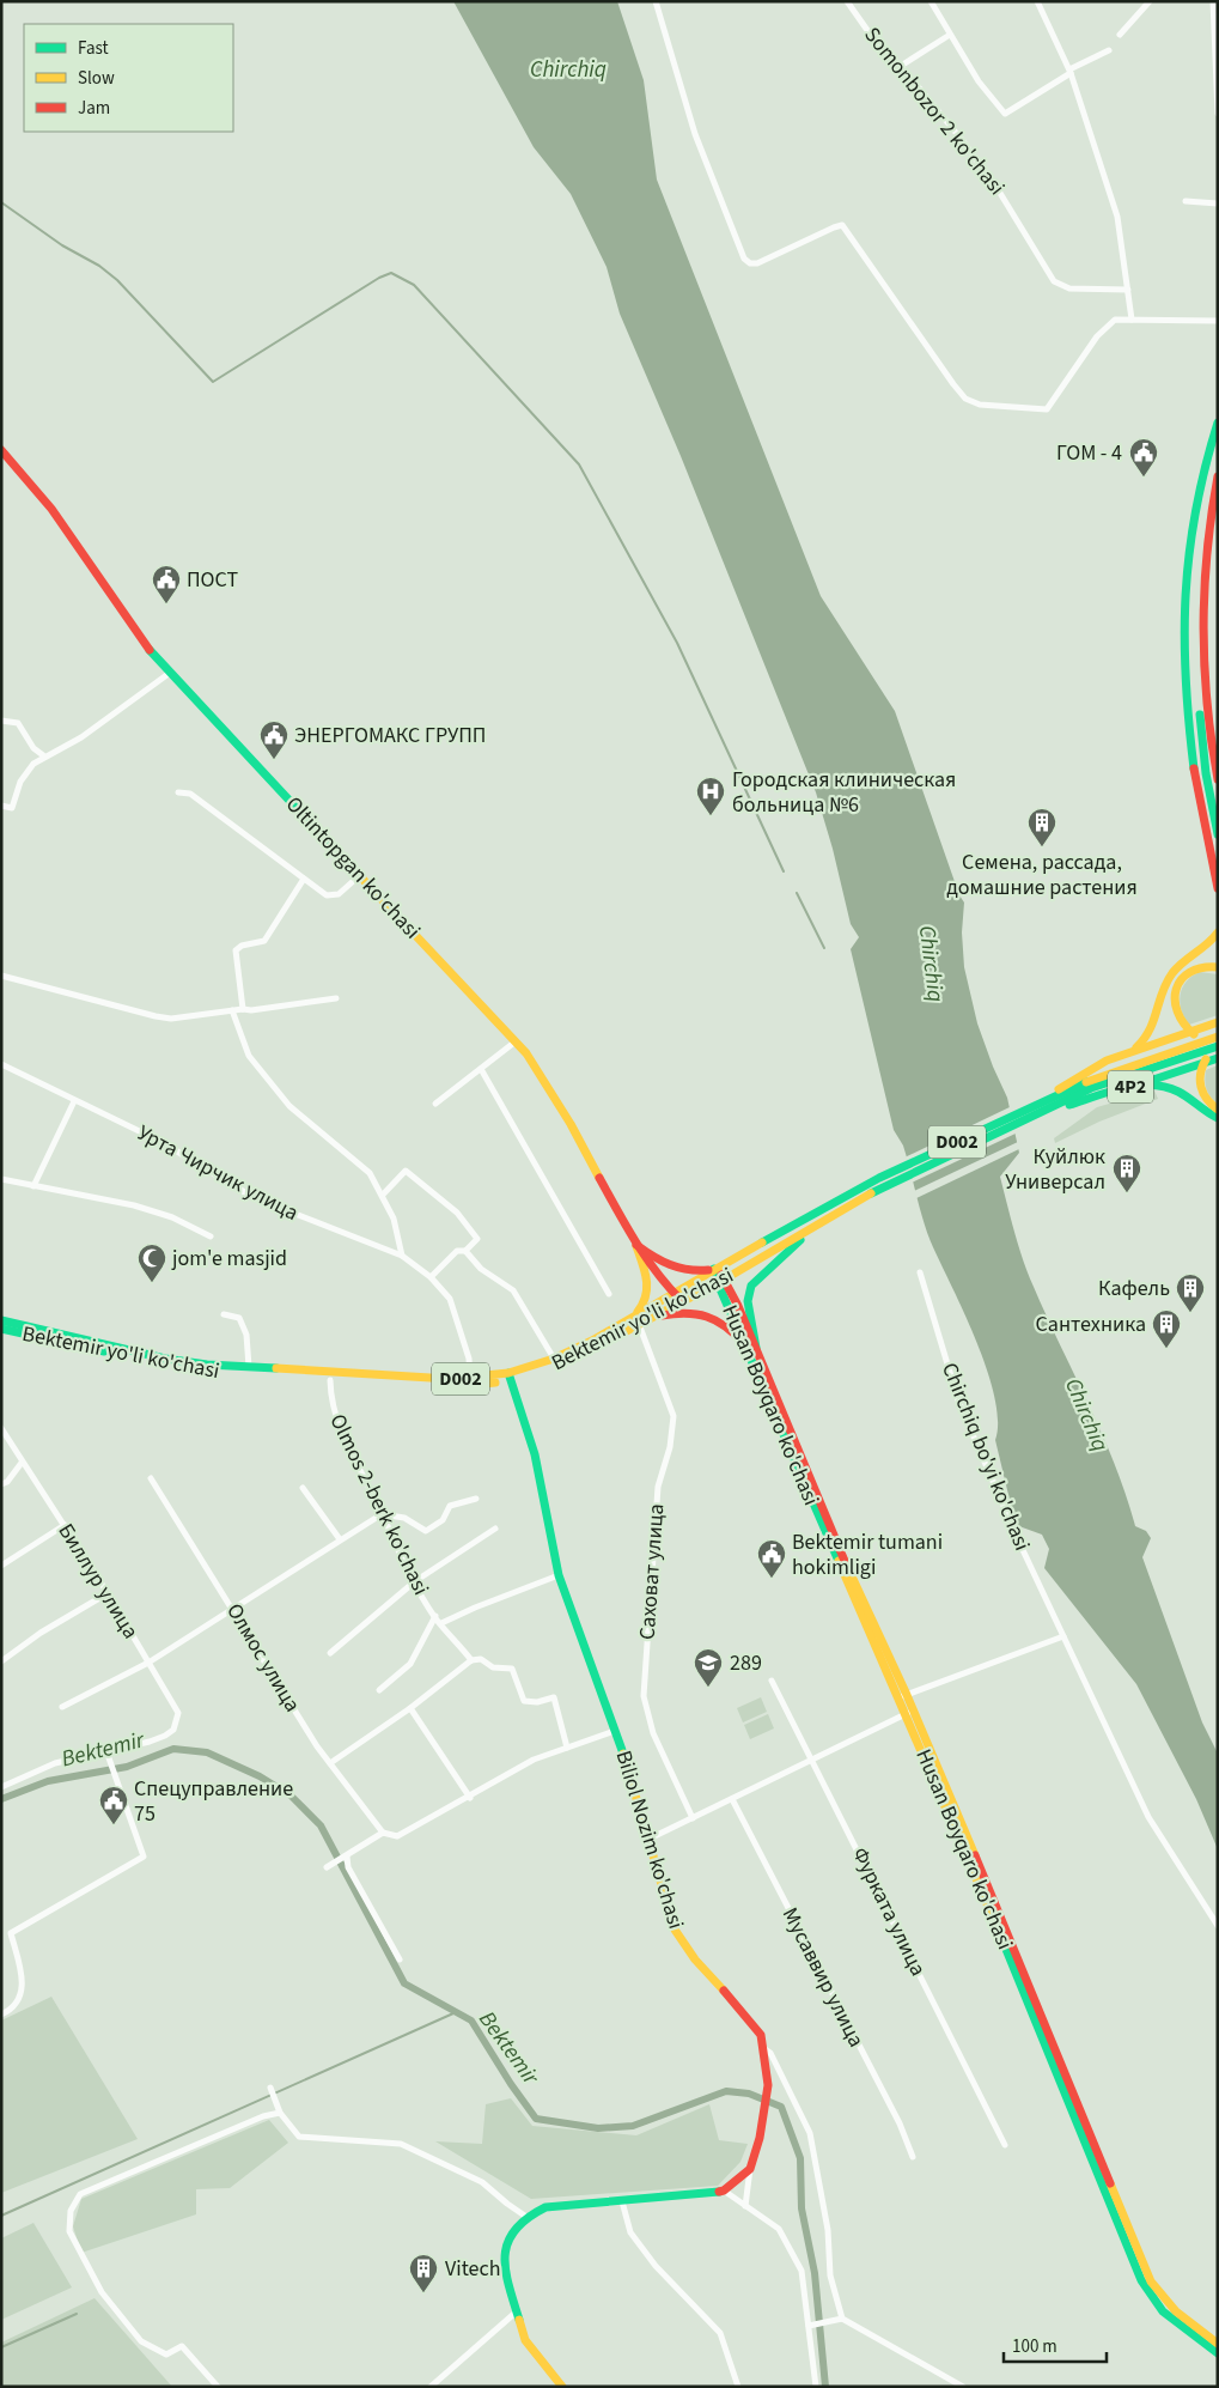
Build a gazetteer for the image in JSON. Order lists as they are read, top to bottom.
{
  "streets": {
    "main road": [
      "Oltintopgan ko'chasi",
      "4P2",
      "D002",
      "Bektemir yo'li ko'chasi",
      "Husan Boyqaro ko'chasi",
      "Biliol Nozim ko'chasi"
    ],
    "street": [
      "Somonbozor 2 ko'chasi",
      "Урта Чирчик улица",
      "Chirchiq bo'yi ko'chasi",
      "Olmos 2-berk ko'chasi",
      "Саховат улица",
      "Биллур улица",
      "Олмос улица",
      "Фурката улица",
      "Мусаввир улица"
    ]
  },
  "crossings": [
    ["Oltintopgan ko'chasi", "Bektemir yo'li ko'chasi"],
    ["4P2", "D002"],
    ["4P2", "Bektemir yo'li ko'chasi"],
    ["D002", "Bektemir yo'li ko'chasi"],
    ["Урта Чирчик улица", "Bektemir yo'li ko'chasi"],
    ["Bektemir yo'li ko'chasi", "Husan Boyqaro ko'chasi"],
    ["Bektemir yo'li ko'chasi", "Olmos 2-berk ko'chasi"],
    ["Bektemir yo'li ko'chasi", "Саховат улица"],
    ["Bektemir yo'li ko'chasi", "Biliol Nozim ko'chasi"]
  ],
  "water": ["Chirchiq", "Bektemir"],
  "places": {
    "public building": [
      "ГОМ - 4",
      "ПОСТ",
      "ЭНЕРГОМАКС ГРУПП",
      "Bektemir tumani hokimligi",
      "Спецуправление 75"
    ],
    "hospital": ["Городская клиническая больница №6"],
    "building": [
      "Семена, рассада, домашние растения",
      "Куйлюк Универсал",
      "Кафель",
      "Сантехника",
      "Vitech"
    ],
    "mosque": ["jom'e masjid"],
    "school or university": ["289"]
  },
  "legend": ["Fast", "Slow", "Jam"],
  "scale_bar": "100 m"
}
